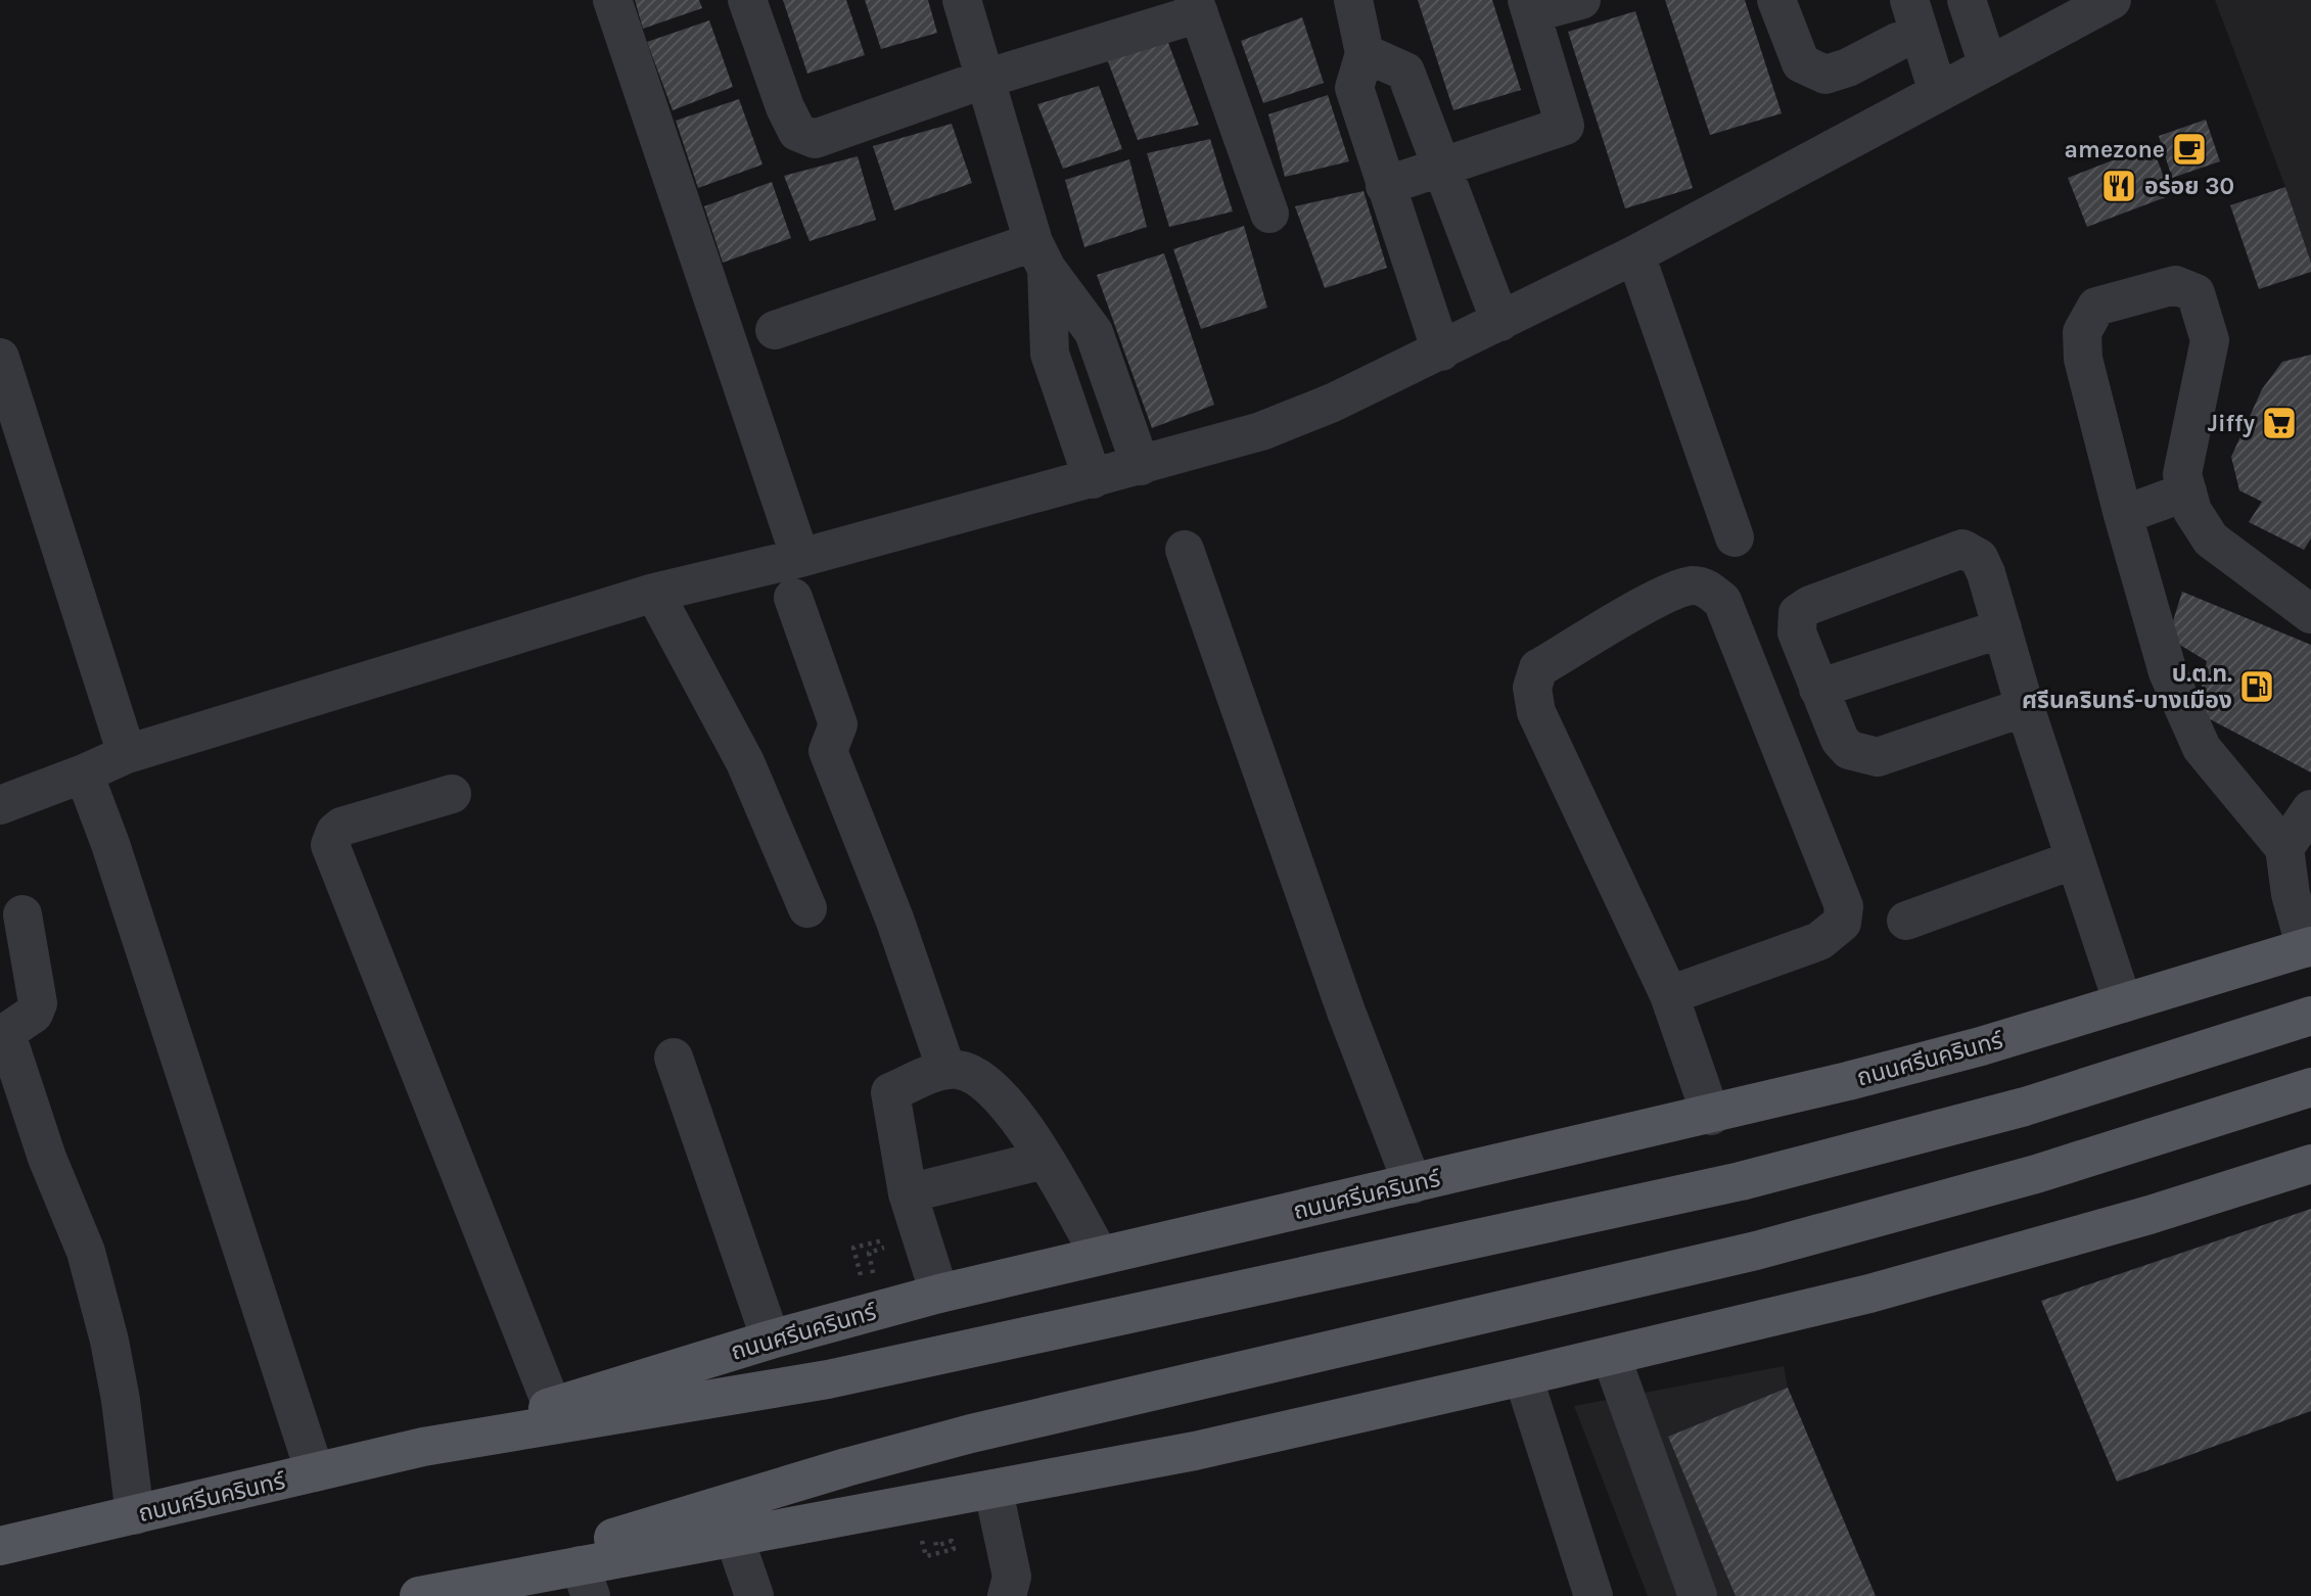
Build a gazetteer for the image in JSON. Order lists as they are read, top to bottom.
{
  "streets": {
    "main road": ["ถนนศรีนครินทร์"]
  },
  "places": {
    "cafe": ["amezone"],
    "restaurant": ["อร่อย 30"],
    "supermarket": ["Jiffy"],
    "fuel station": ["ป.ต.ท. ศรีนครินทร์-บางเมือง"]
  }
}
